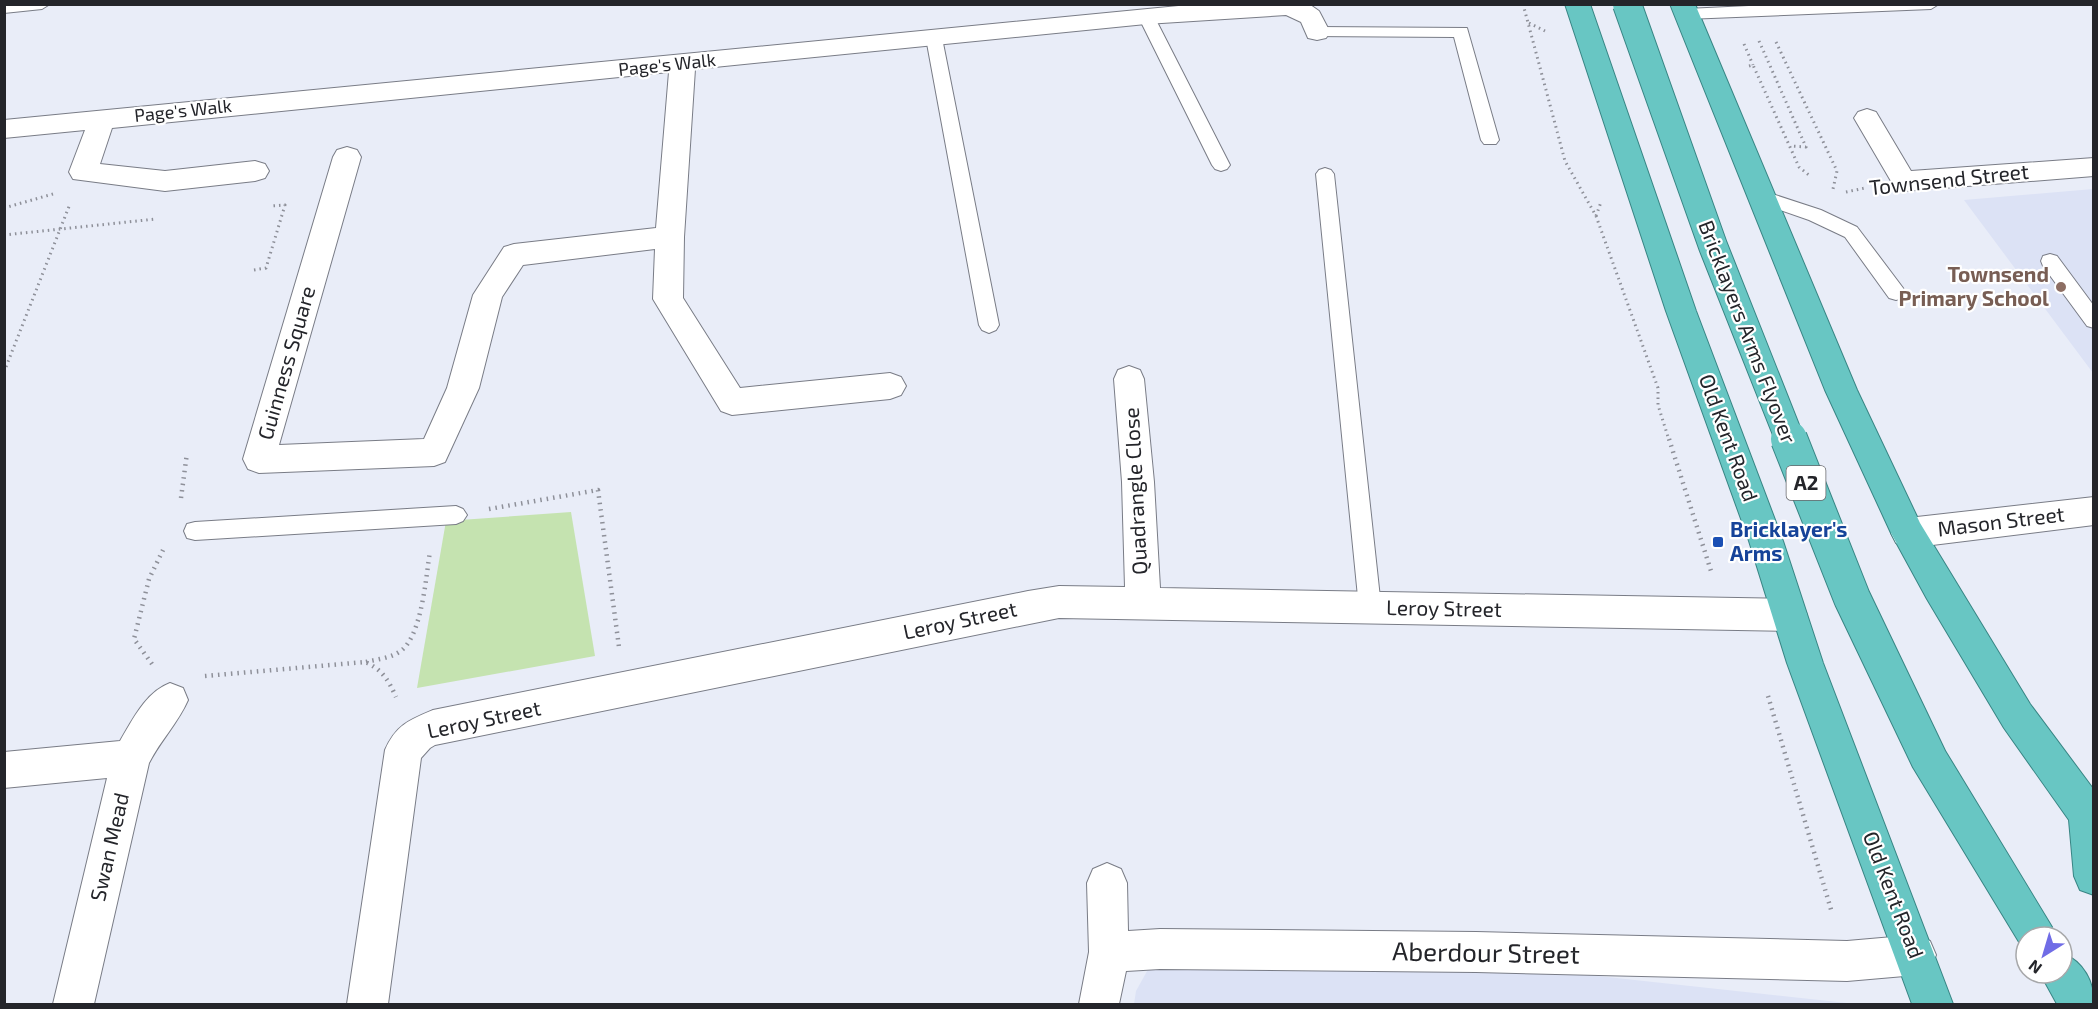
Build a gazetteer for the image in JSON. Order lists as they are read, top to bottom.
{
  "streets": {
    "highway": ["Bricklayers Arms Flyover", "Old Kent Road", "A2"],
    "street": [
      "Page's Walk",
      "Townsend Street",
      "Guinness Square",
      "Quadrangle Close",
      "Mason Street",
      "Leroy Street",
      "Swan Mead",
      "Aberdour Street"
    ]
  },
  "crossings": [
    ["Old Kent Road", "Leroy Street"],
    ["Old Kent Road", "Aberdour Street"],
    ["Quadrangle Close", "Leroy Street"]
  ],
  "places": {
    "other": ["Townsend Primary School"],
    "transit": ["Bricklayer's Arms"]
  },
  "north": "bottom left"
}
